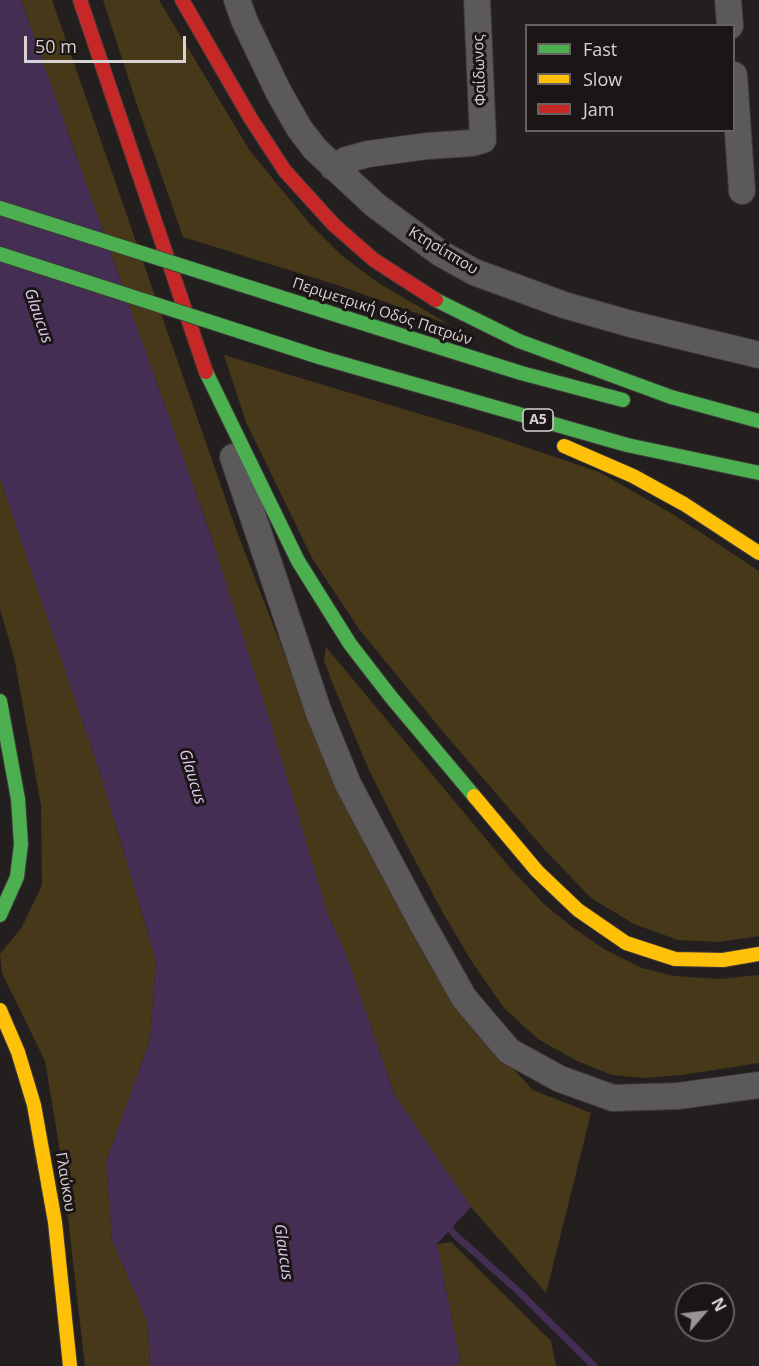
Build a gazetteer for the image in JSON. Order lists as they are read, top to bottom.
{
  "streets": {
    "main road": ["Περιμετρική Οδός Πατρών", "Α5", "Γλαύκου"],
    "street": ["Φαίδωνος", "Κτησίππου"]
  },
  "crossings": [
    ["Φαίδωνος", "Κτησίππου"]
  ],
  "water": ["Glaucus"],
  "legend": ["Fast", "Slow", "Jam"],
  "scale_bar": "50 m",
  "north": "top right"
}
